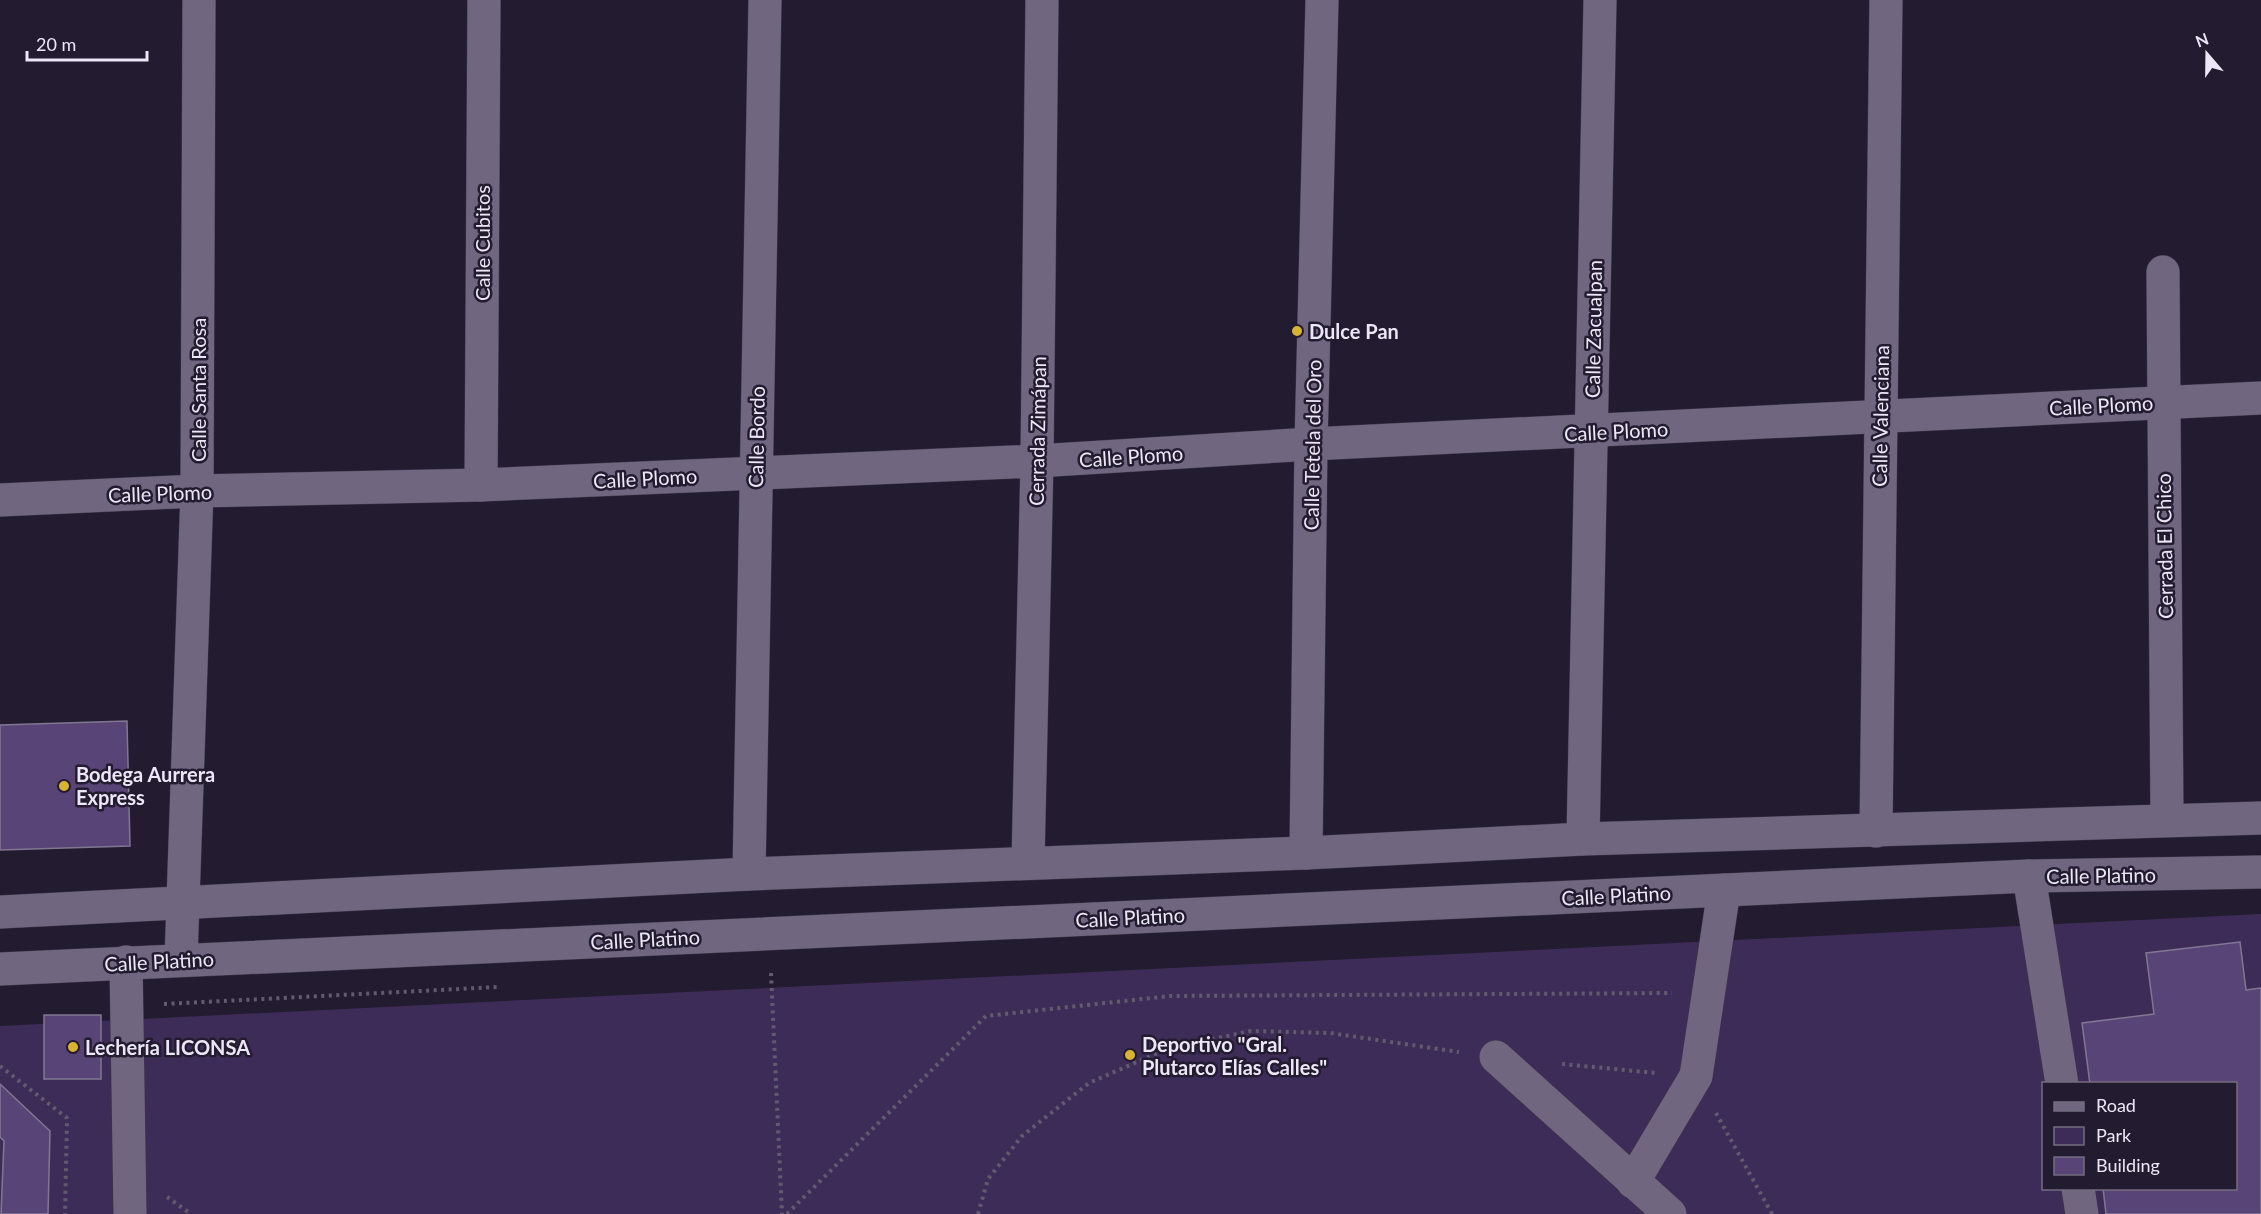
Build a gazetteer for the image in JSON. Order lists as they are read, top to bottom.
{
  "streets": {
    "street": [
      "Calle Cubitos",
      "Calle Zacualpan",
      "Calle Santa Rosa",
      "Calle Plomo",
      "Calle Valenciana",
      "Cerrada Zimápan",
      "Calle Bordo",
      "Calle Tetela del Oro",
      "Cerrada El Chico",
      "Calle Platino"
    ]
  },
  "crossings": [
    ["Calle Cubitos", "Calle Plomo"],
    ["Calle Zacualpan", "Calle Plomo"],
    ["Calle Santa Rosa", "Calle Plomo"],
    ["Calle Santa Rosa", "Calle Platino"],
    ["Calle Plomo", "Calle Valenciana"],
    ["Calle Plomo", "Cerrada Zimápan"],
    ["Calle Plomo", "Calle Bordo"],
    ["Calle Plomo", "Calle Tetela del Oro"],
    ["Calle Plomo", "Cerrada El Chico"]
  ],
  "places": [
    "Dulce Pan",
    "Bodega Aurrera Express",
    "Lechería LICONSA",
    "Deportivo \"Gral. Plutarco Elías Calles\""
  ],
  "legend": ["Road", "Park", "Building"],
  "scale_bar": "20 m",
  "north": "top"
}
